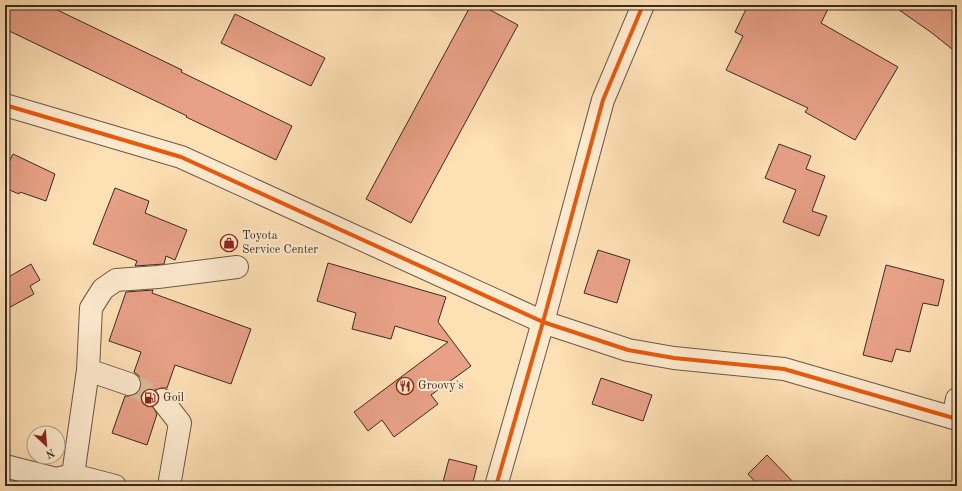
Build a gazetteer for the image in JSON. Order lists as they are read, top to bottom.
{
  "places": {
    "shop": ["Toyota Service Center"],
    "restaurant": ["Groovy's"],
    "fuel station": ["Goil"]
  },
  "north": "bottom right"
}
